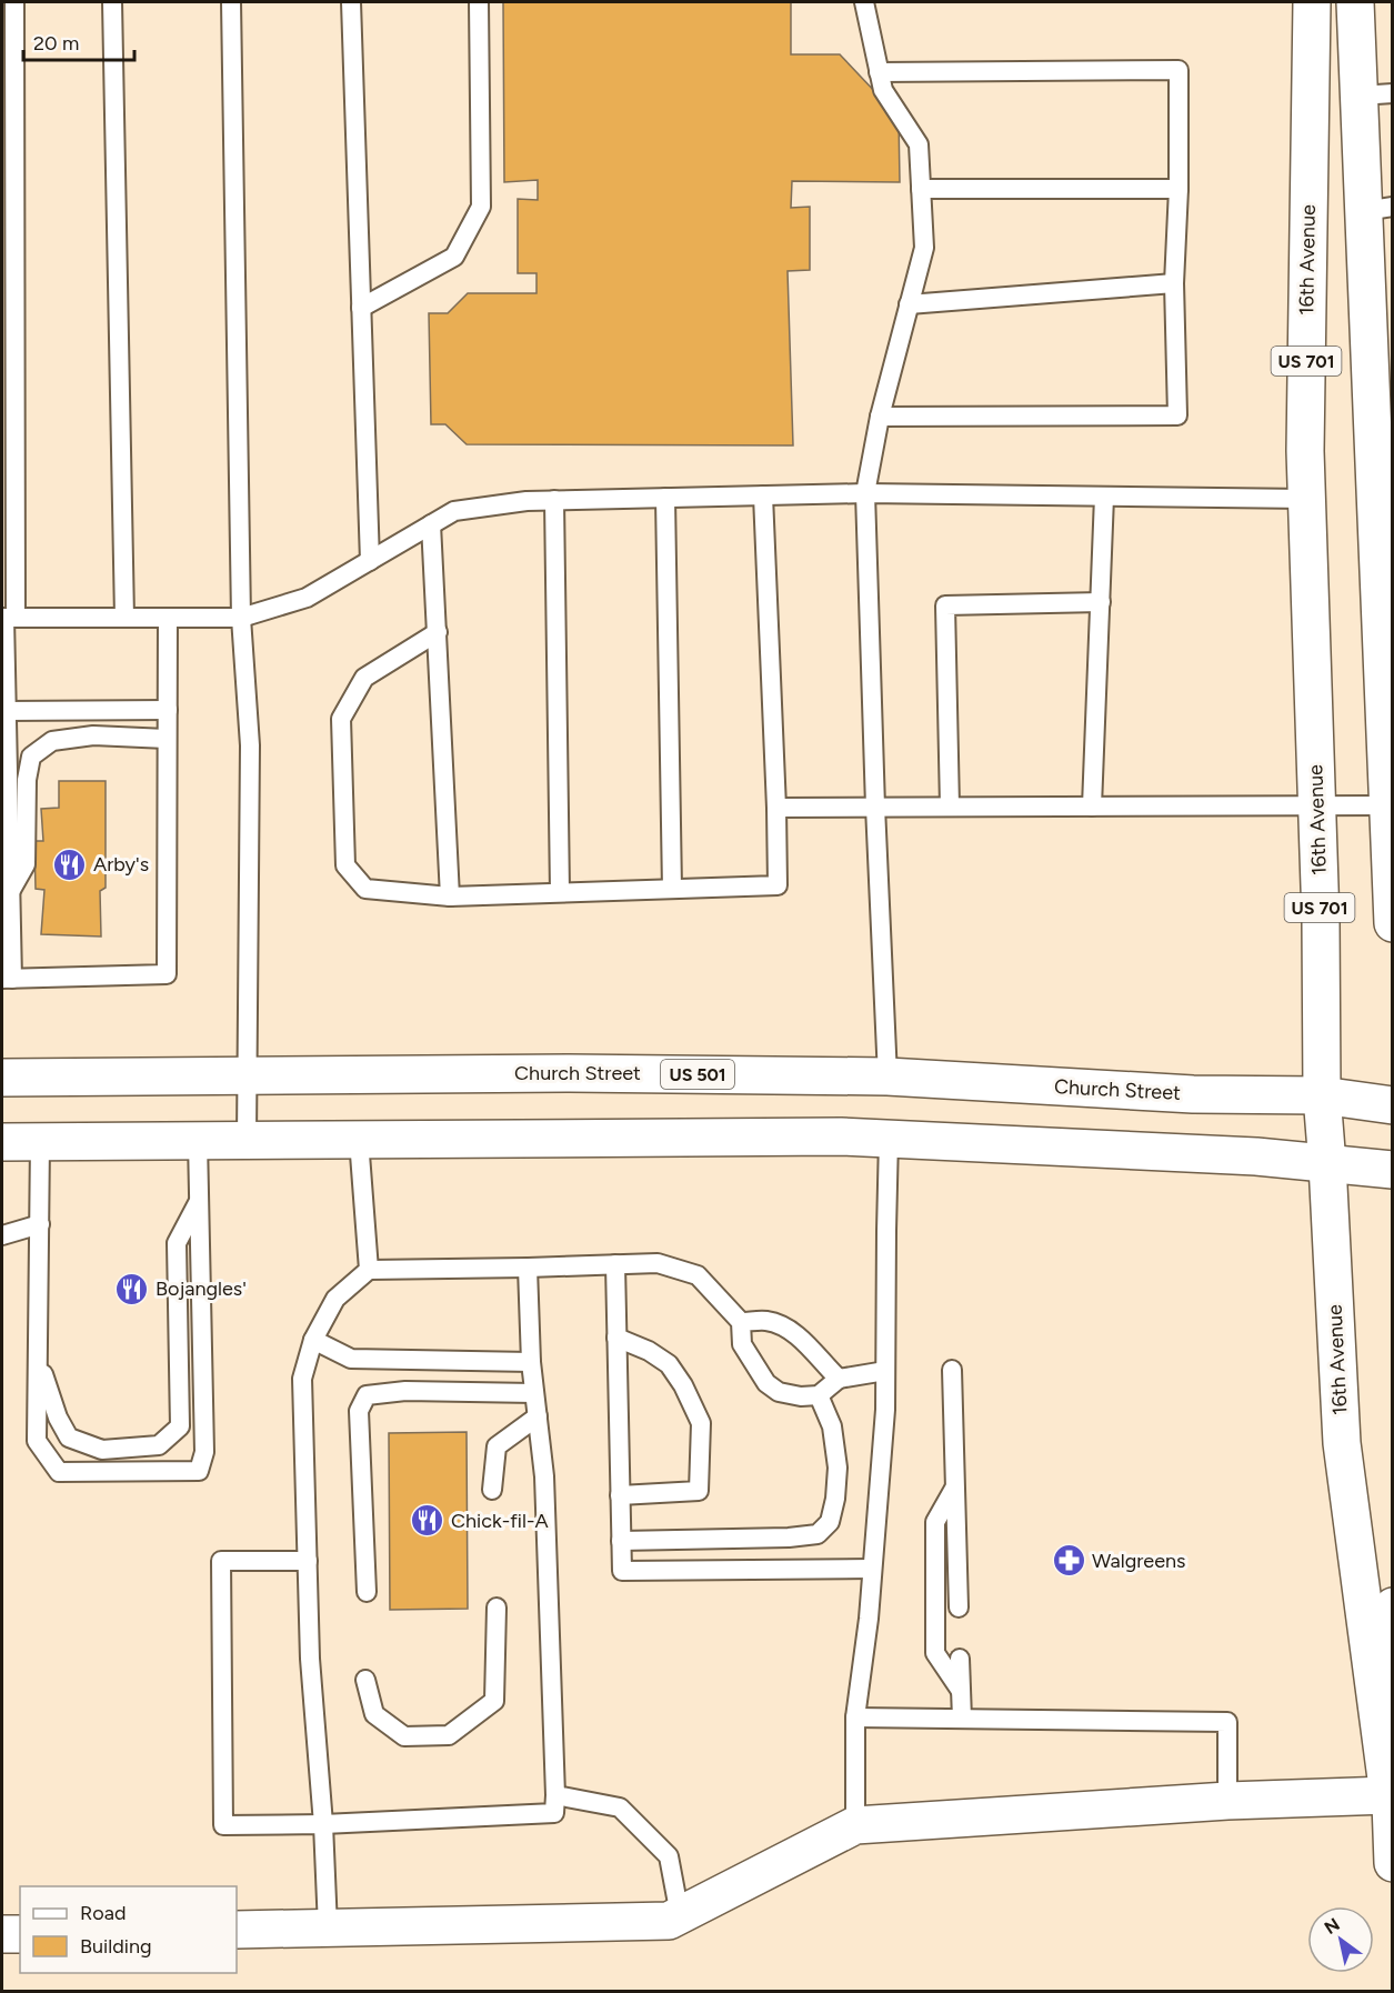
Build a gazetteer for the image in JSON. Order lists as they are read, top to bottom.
{
  "streets": {
    "main road": [
      "16th Avenue",
      "US 701",
      "Church Street",
      "US 501"
    ]
  },
  "crossings": [
    ["16th Avenue", "Church Street"]
  ],
  "places": {
    "restaurant": ["Arby's", "Bojangles'", "Chick-fil-A"],
    "pharmacy": ["Walgreens"]
  },
  "legend": ["Road", "Building"],
  "scale_bar": "20 m",
  "north": "top left"
}
